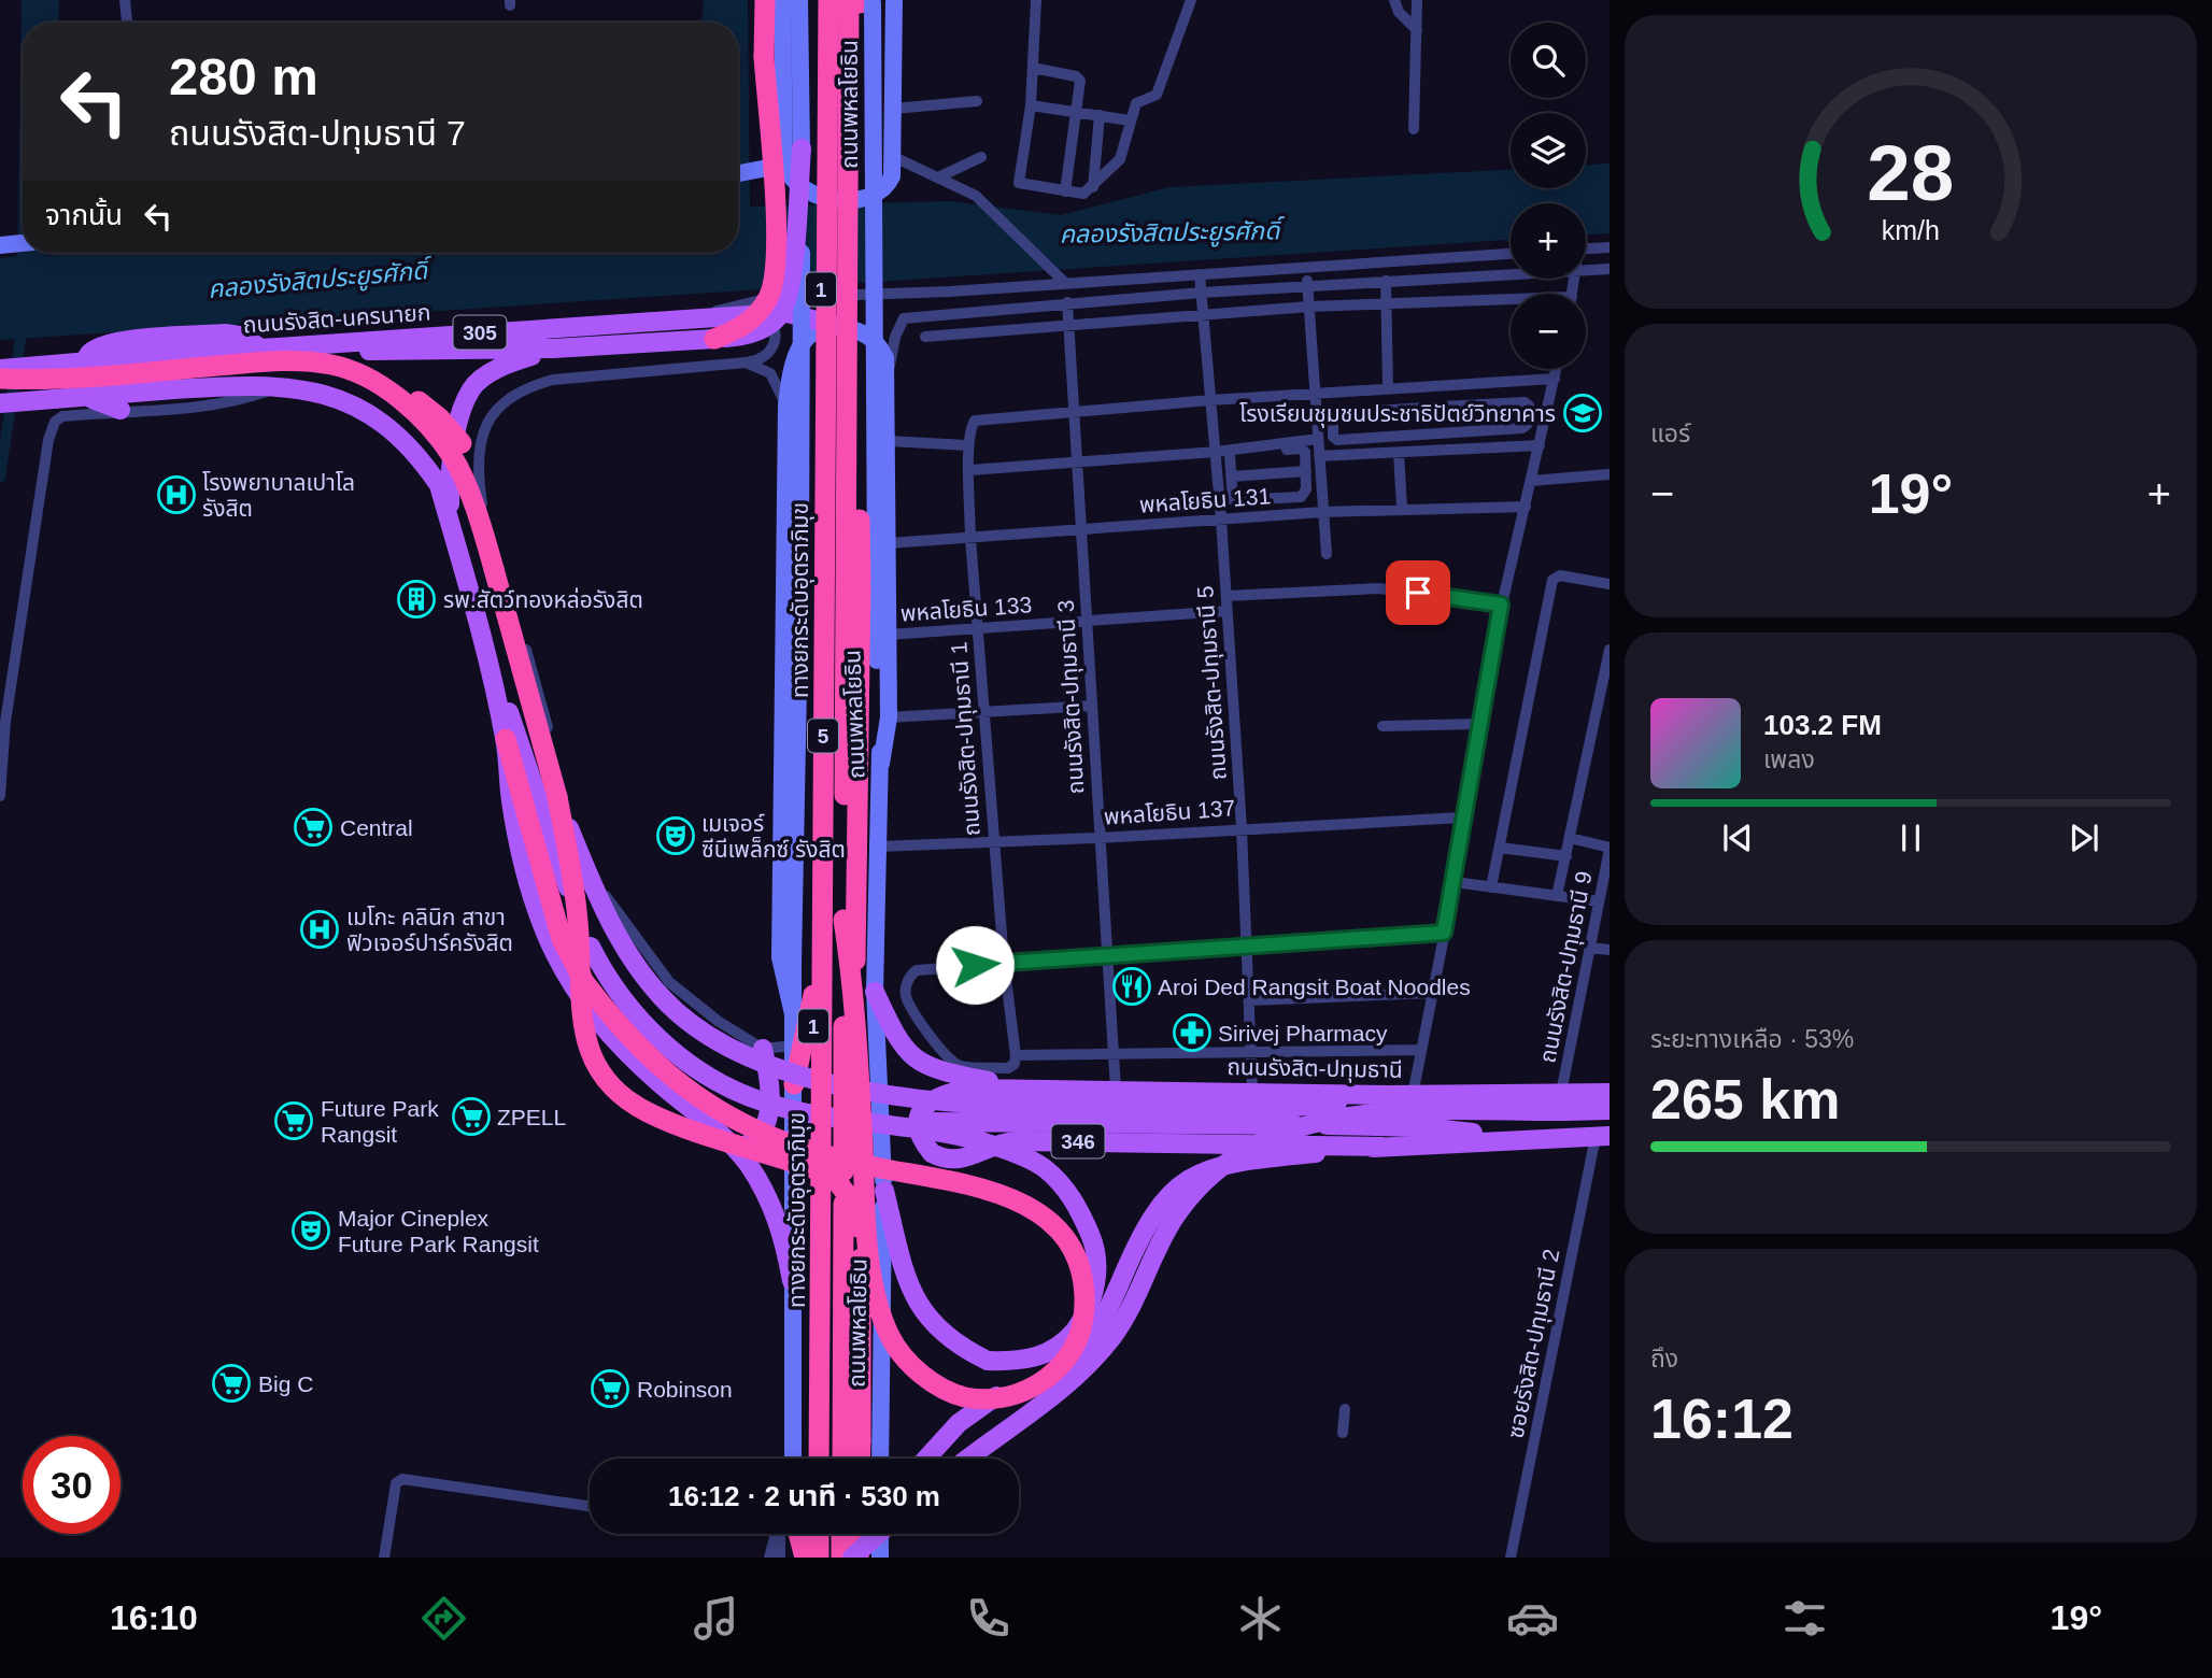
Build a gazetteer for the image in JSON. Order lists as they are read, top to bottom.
{
  "streets": {
    "highway": [
      "ถนนพหลโยธิน",
      "1",
      "ทางยกระดับอุตราภิมุข",
      "5"
    ],
    "main road": [
      "ถนนรังสิต-นครนายก",
      "305",
      "ถนนรังสิต-ปทุมธานี",
      "346"
    ],
    "street": [
      "พหลโยธิน 131",
      "พหลโยธิน 133",
      "ถนนรังสิต-ปทุมธานี 5",
      "ถนนรังสิต-ปทุมธานี 3",
      "ถนนรังสิต-ปทุมธานี 1",
      "พหลโยธิน 137",
      "ถนนรังสิต-ปทุมธานี 9",
      "ซอยรังสิต-ปทุมธานี 2"
    ]
  },
  "crossings": [
    ["ถนนพหลโยธิน", "ทางยกระดับอุตราภิมุข"],
    ["ถนนพหลโยธิน", "พหลโยธิน 137"],
    ["พหลโยธิน 131", "ถนนรังสิต-ปทุมธานี 5"],
    ["พหลโยธิน 131", "ถนนรังสิต-ปทุมธานี 3"],
    ["พหลโยธิน 131", "ถนนรังสิต-ปทุมธานี 1"],
    ["พหลโยธิน 133", "ถนนรังสิต-ปทุมธานี 5"],
    ["พหลโยธิน 133", "ถนนรังสิต-ปทุมธานี 3"],
    ["พหลโยธิน 133", "ถนนรังสิต-ปทุมธานี 1"],
    ["ถนนรังสิต-ปทุมธานี 5", "พหลโยธิน 137"],
    ["ถนนรังสิต-ปทุมธานี 5", "ถนนรังสิต-ปทุมธานี"],
    ["ถนนรังสิต-ปทุมธานี 3", "ถนนรังสิต-ปทุมธานี 1"],
    ["ถนนรังสิต-ปทุมธานี 3", "พหลโยธิน 137"],
    ["ถนนรังสิต-ปทุมธานี 3", "ถนนรังสิต-ปทุมธานี"],
    ["ถนนรังสิต-ปทุมธานี 1", "พหลโยธิน 137"],
    ["ถนนรังสิต-ปทุมธานี 9", "ถนนรังสิต-ปทุมธานี"],
    ["ถนนรังสิต-ปทุมธานี", "346"],
    ["346", "ซอยรังสิต-ปทุมธานี 2"]
  ],
  "water": ["คลองรังสิตประยูรศักดิ์"],
  "places": {
    "school or university": ["โรงเรียนชุมชนประชาธิปัตย์วิทยาคาร"],
    "hospital": ["โรงพยาบาลเปาโล รังสิต", "เมโกะ คลินิก สาขา ฟิวเจอร์ปาร์ครังสิต"],
    "building": ["รพ.สัตว์ทองหล่อรังสิต"],
    "supermarket": [
      "Central",
      "ZPELL",
      "Future Park Rangsit",
      "Big C",
      "Robinson"
    ],
    "theatre": ["เมเจอร์ ซีนีเพล็กซ์ รังสิต", "Major Cineplex Future Park Rangsit"],
    "restaurant": ["Aroi Ded Rangsit Boat Noodles"],
    "pharmacy": ["Sirivej Pharmacy"]
  },
  "page": {
    "map_buttons": ["+", "−"],
    "turn": ["280 m", "ถนนรังสิต-ปทุมธานี 7"],
    "then": "จากนั้น",
    "tile": [
      "แอร์",
      ["ระยะทางเหลือ · 53%", "265 km"],
      ["ถึง", "16:12"]
    ],
    "heat": ["−", "19°", "+"],
    "song": ["103.2 FM", "เพลง"],
    "limit": "30",
    "trip": "16:12 · 2 นาที · 530 m",
    "tabs": ["16:10", "19°"],
    "gauge": ["28", "km/h"]
  }
}
